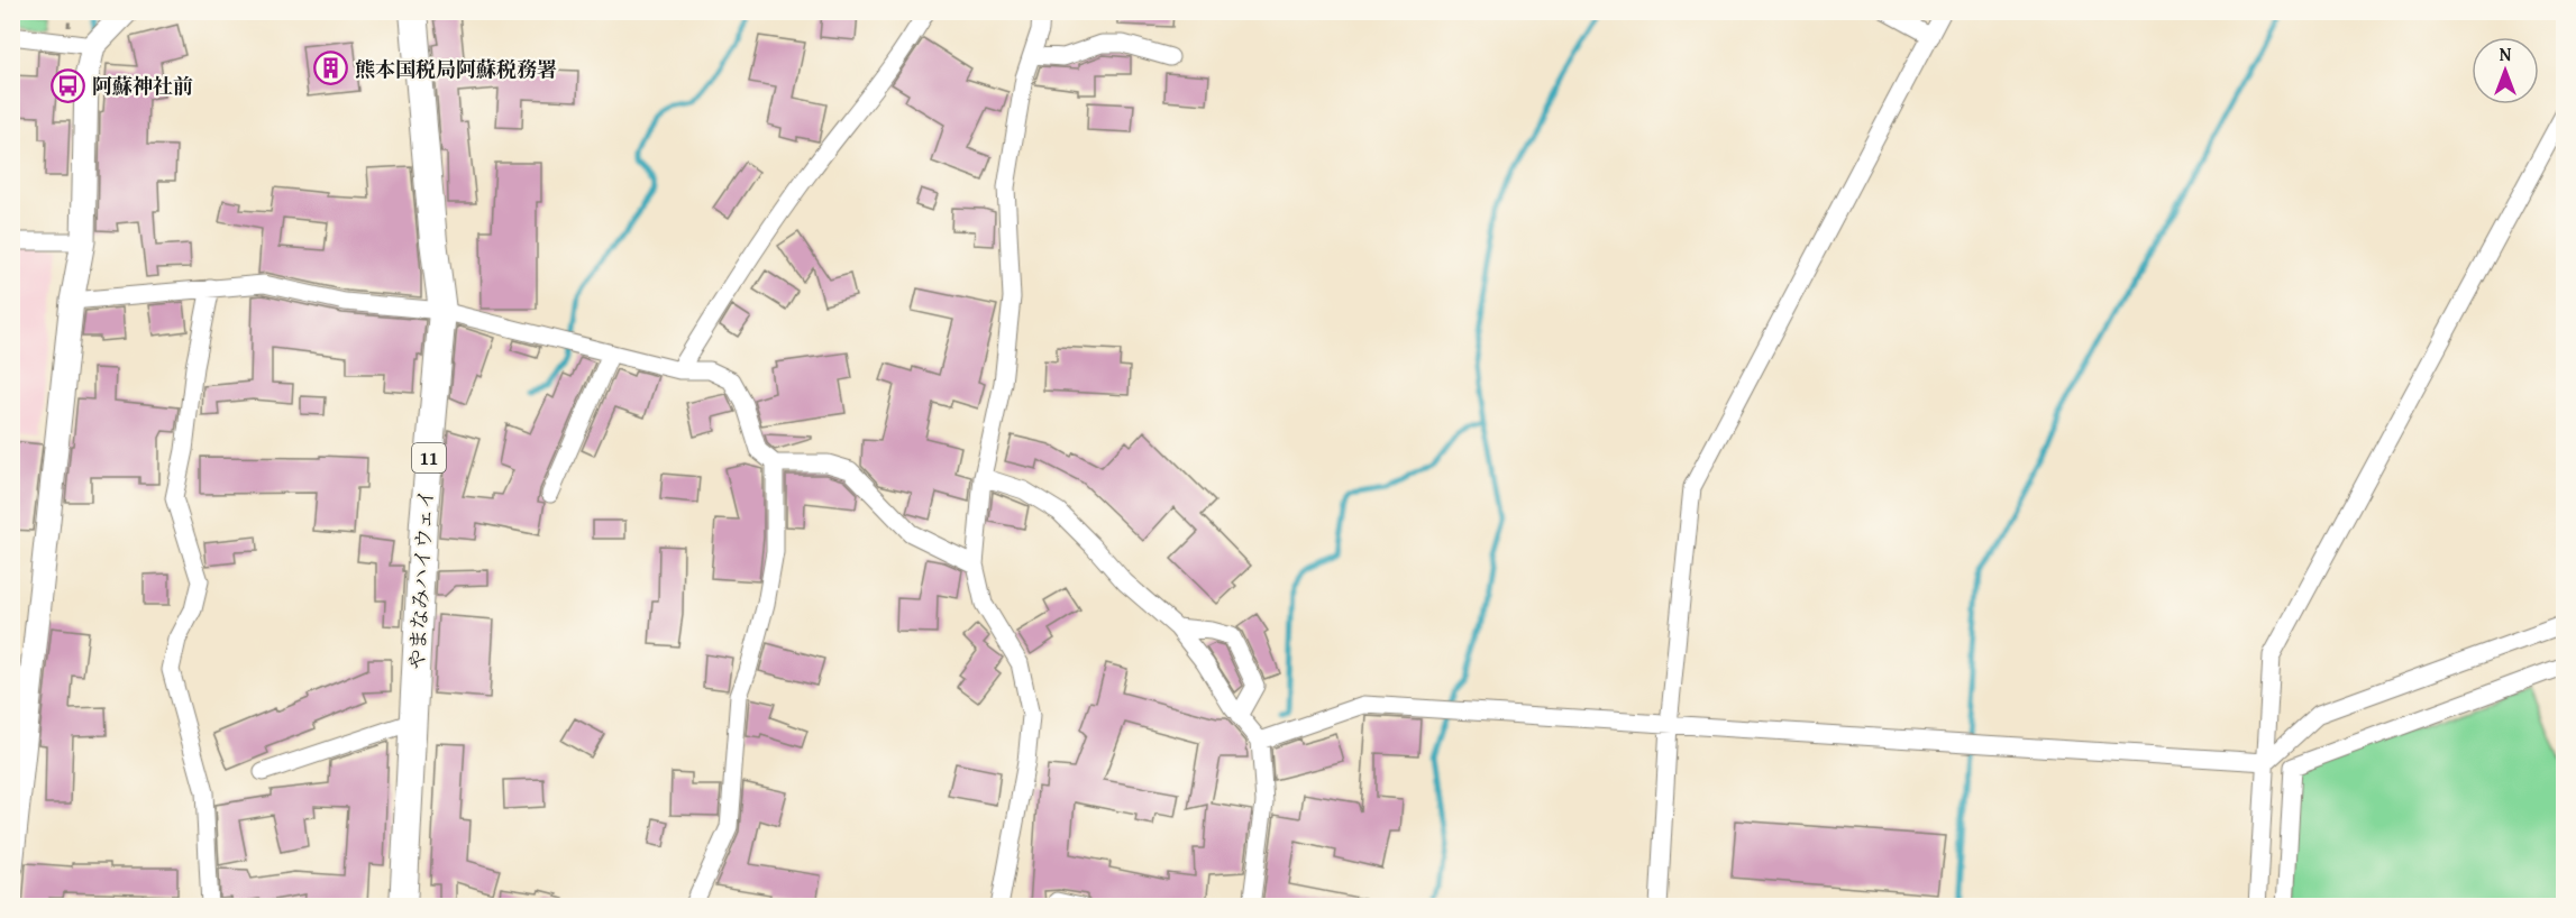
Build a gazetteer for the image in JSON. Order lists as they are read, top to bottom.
{
  "streets": {
    "main road": ["11", "やまなみハイウェイ"]
  },
  "places": {
    "building": ["熊本国税局阿蘇税務署"],
    "bus stop": ["阿蘇神社前"]
  },
  "north": "top"
}
